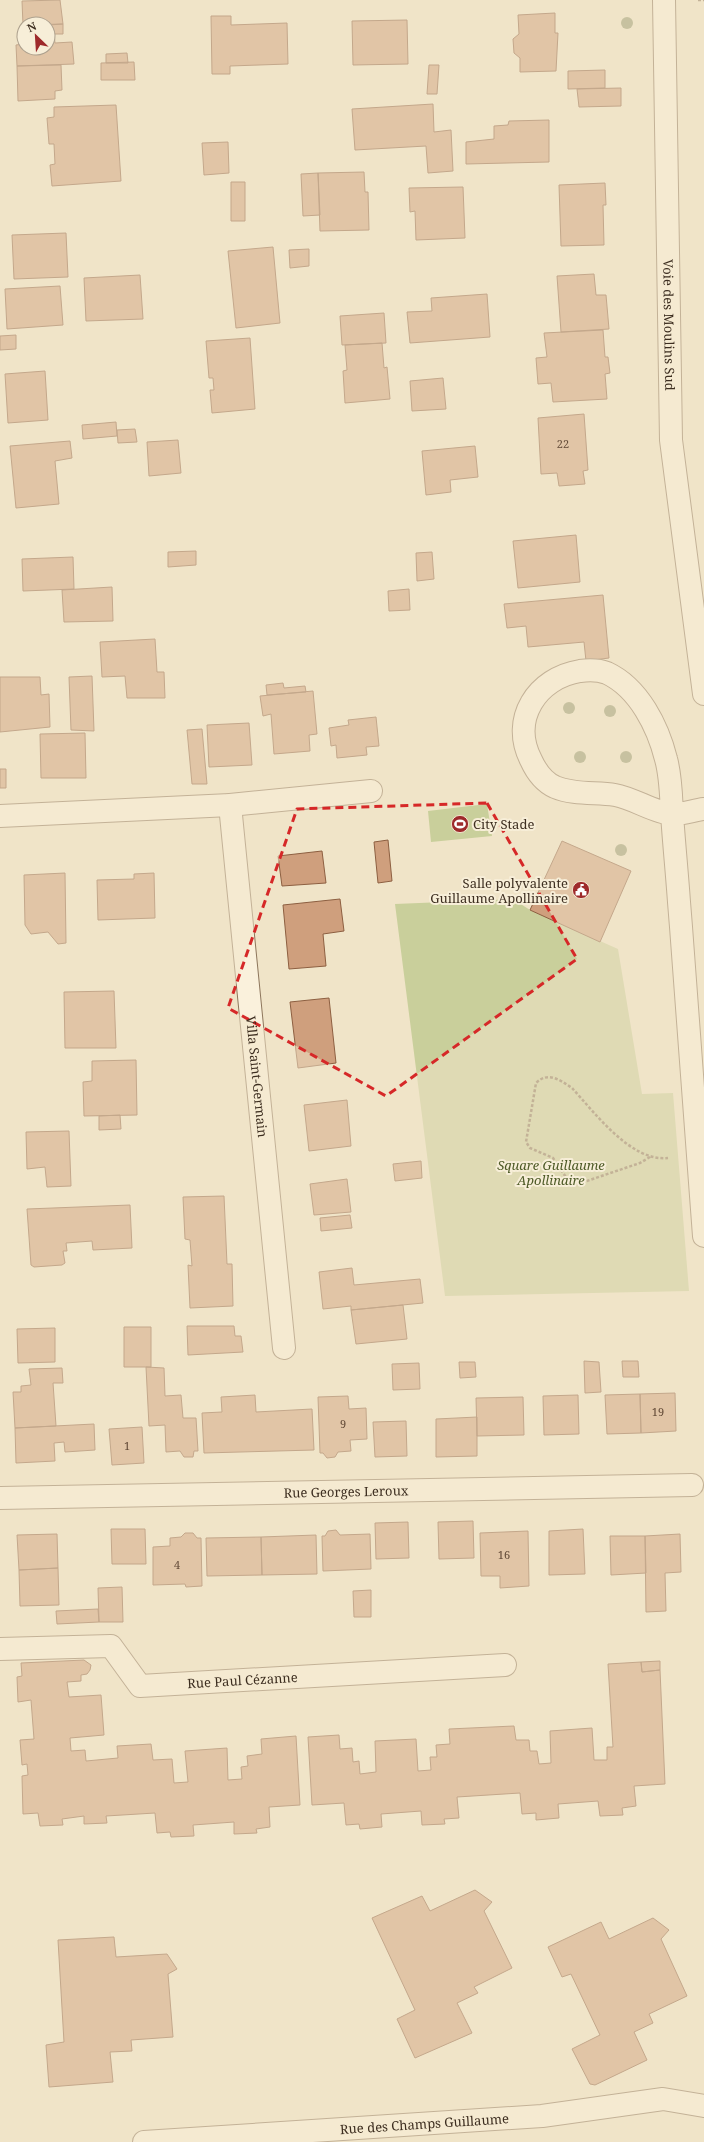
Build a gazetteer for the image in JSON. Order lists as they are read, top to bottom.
{
  "streets": {
    "street": [
      "Voie des Moulins Sud",
      "Villa Saint-Germain",
      "Rue Georges Leroux",
      "Rue Paul Cézanne",
      "Rue des Champs Guillaume"
    ]
  },
  "parks": ["Square Guillaume Apollinaire"],
  "places": {
    "sports": ["City Stade"],
    "public building": ["Salle polyvalente Guillaume Apollinaire"]
  },
  "house_numbers": [
    "22",
    "19",
    "9",
    "1",
    "16",
    "4"
  ],
  "north": "top left"
}
